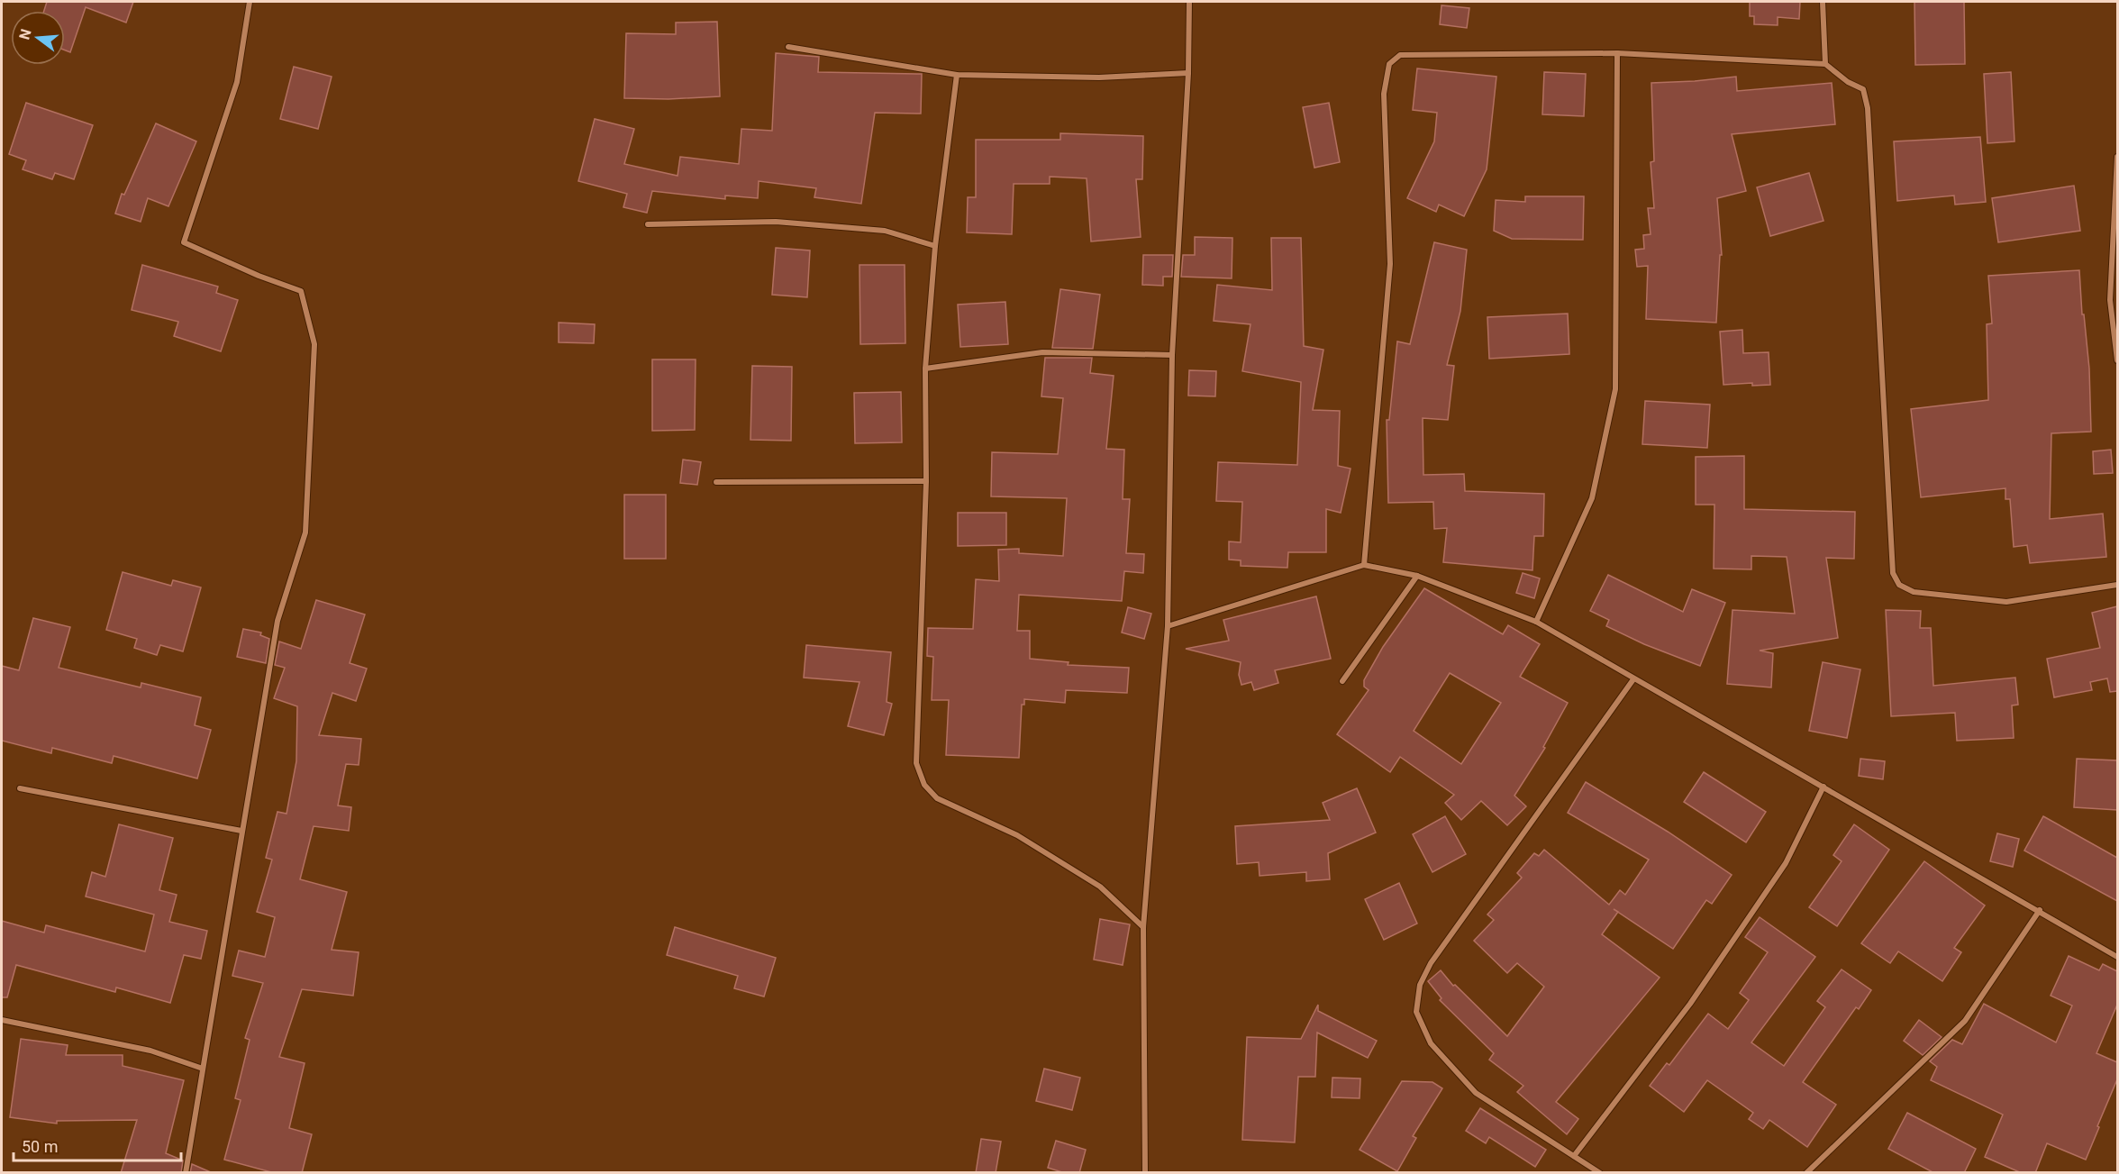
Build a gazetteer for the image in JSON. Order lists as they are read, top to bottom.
{
  "scale_bar": "50 m",
  "north": "left"
}
